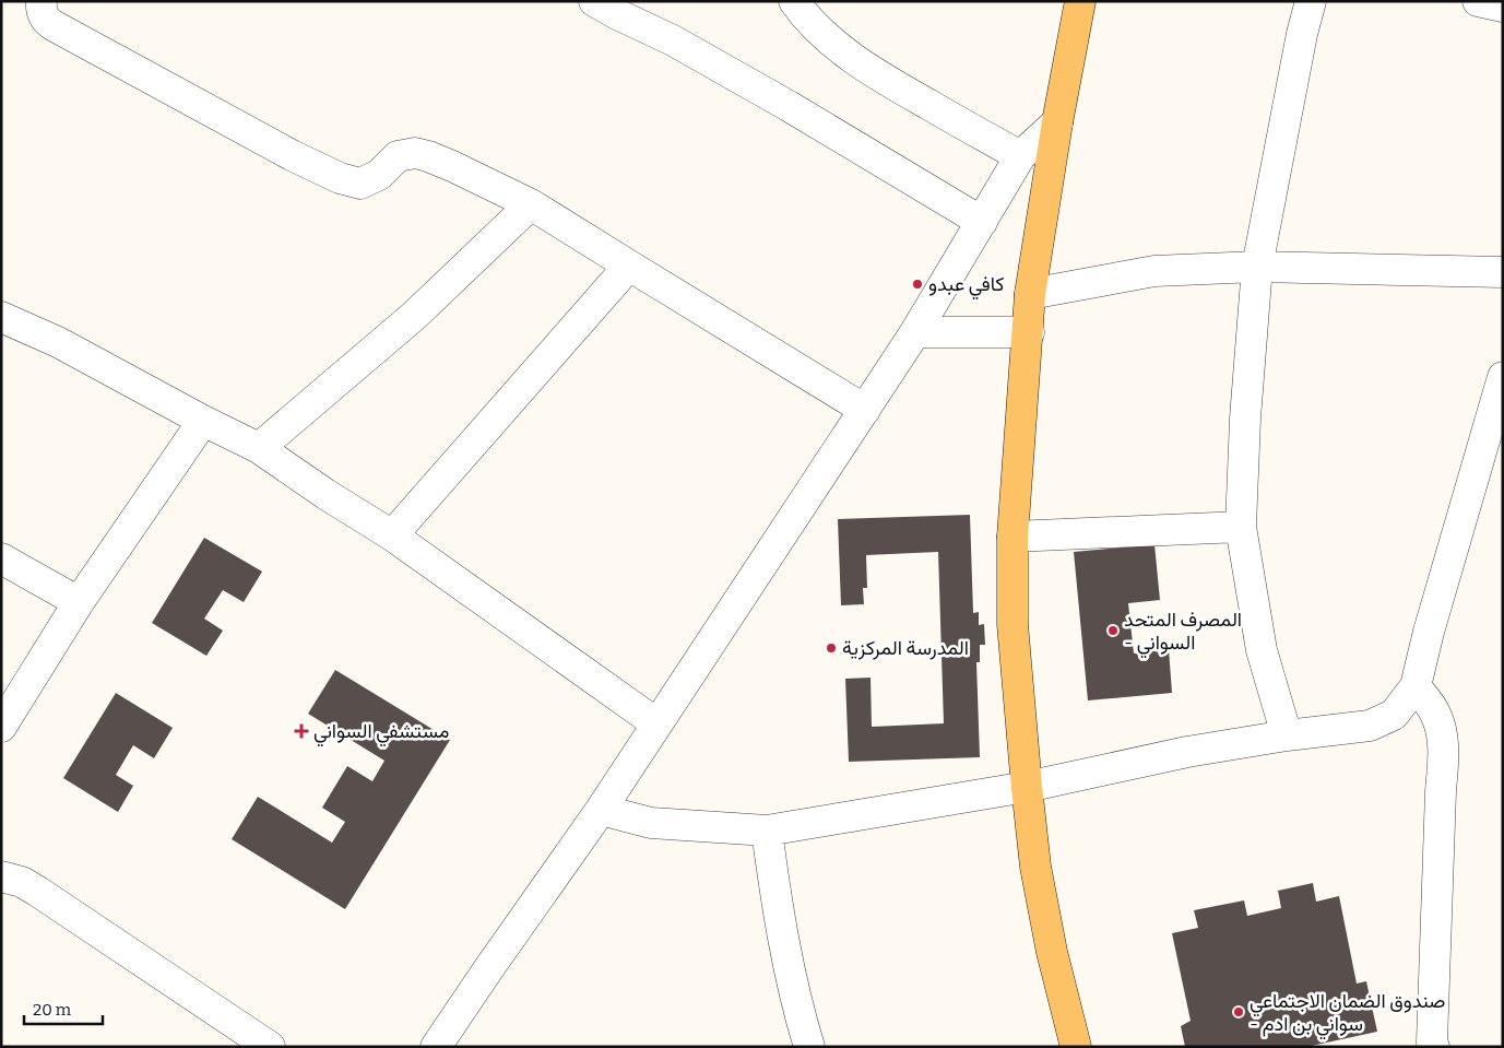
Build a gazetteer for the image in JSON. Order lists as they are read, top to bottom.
{
  "places": {
    "other": [
      "كافي عبدو",
      "المصرف المتحد - السواني",
      "المدرسة المركزية",
      "صندوق الضمان الاجتماعي - سواني بن ادم"
    ],
    "health": ["مستشفي السواني"]
  },
  "scale_bar": "20 m"
}
